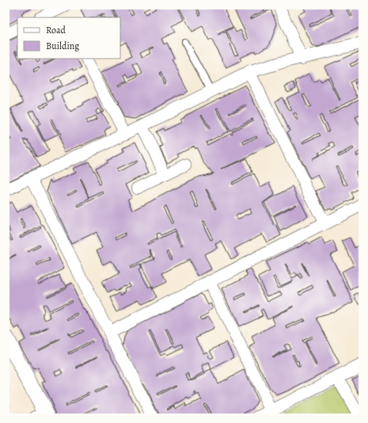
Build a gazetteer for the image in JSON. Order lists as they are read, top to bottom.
{
  "legend": ["Road", "Building"]
}
